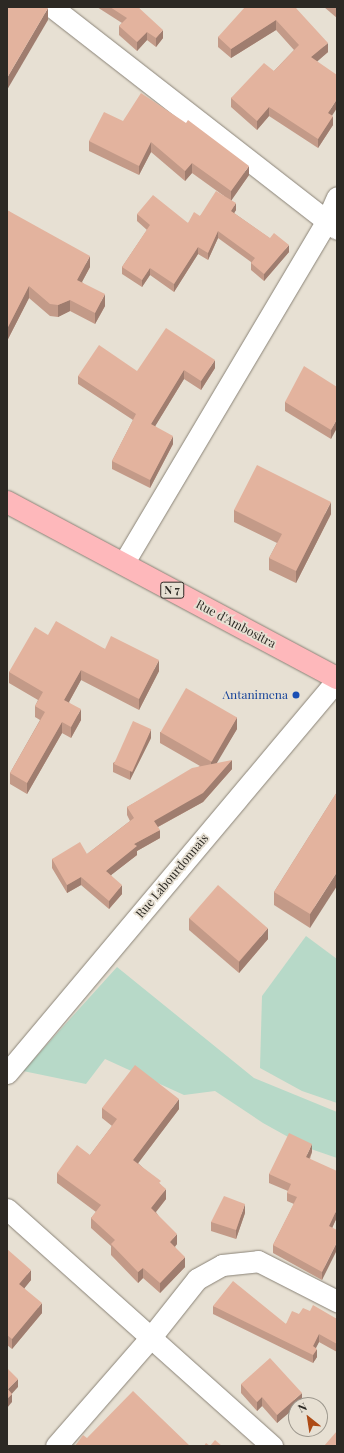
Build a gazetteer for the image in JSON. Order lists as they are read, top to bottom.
{
  "streets": {
    "main road": ["N 7", "Rue d'Ambositra"],
    "street": ["Rue Labourdonnais"]
  },
  "crossings": [
    ["Rue d'Ambositra", "Rue Labourdonnais"]
  ],
  "places": ["Antanimena"],
  "north": "top left"
}
